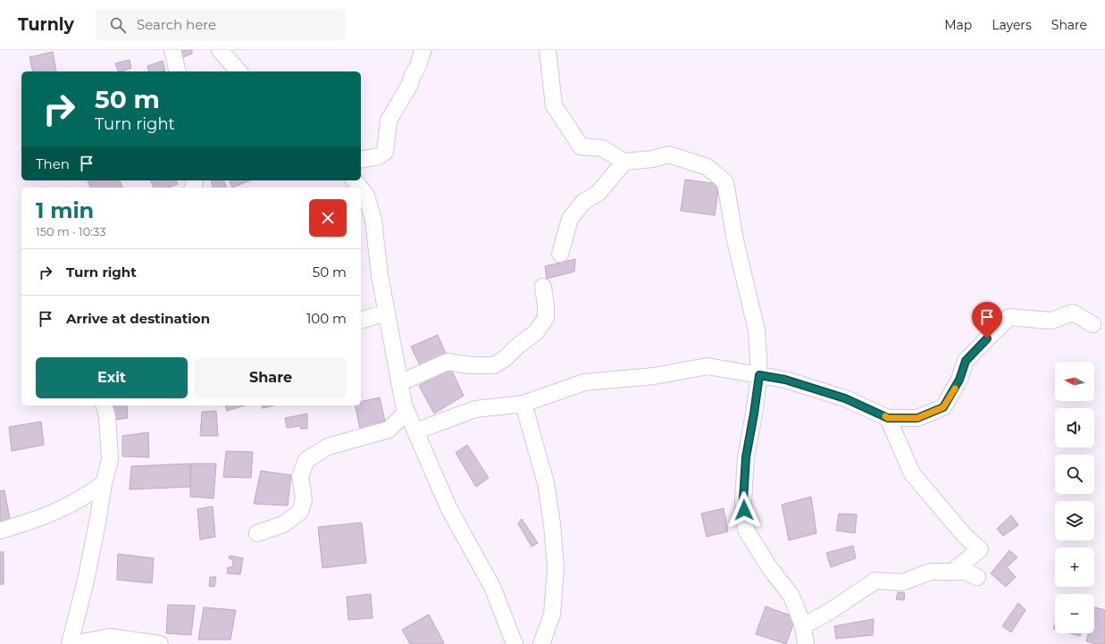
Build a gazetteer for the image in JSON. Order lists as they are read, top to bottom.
{
  "north": "left",
  "page": {
    "header": "Turnly",
    "search": "Search here",
    "nav": ["Map", "Layers", "Share"],
    "turn": ["50 m", "Turn right"],
    "then": "Then",
    "heading": ["1 min", "150 m · 10:33"],
    "list": [
      {
        "name": "Turn right",
        "value": "50 m"
      },
      {
        "name": "Arrive at destination",
        "value": "100 m"
      }
    ],
    "buttons": ["Exit", "Share"],
    "map_buttons": ["+", "−"]
  }
}
